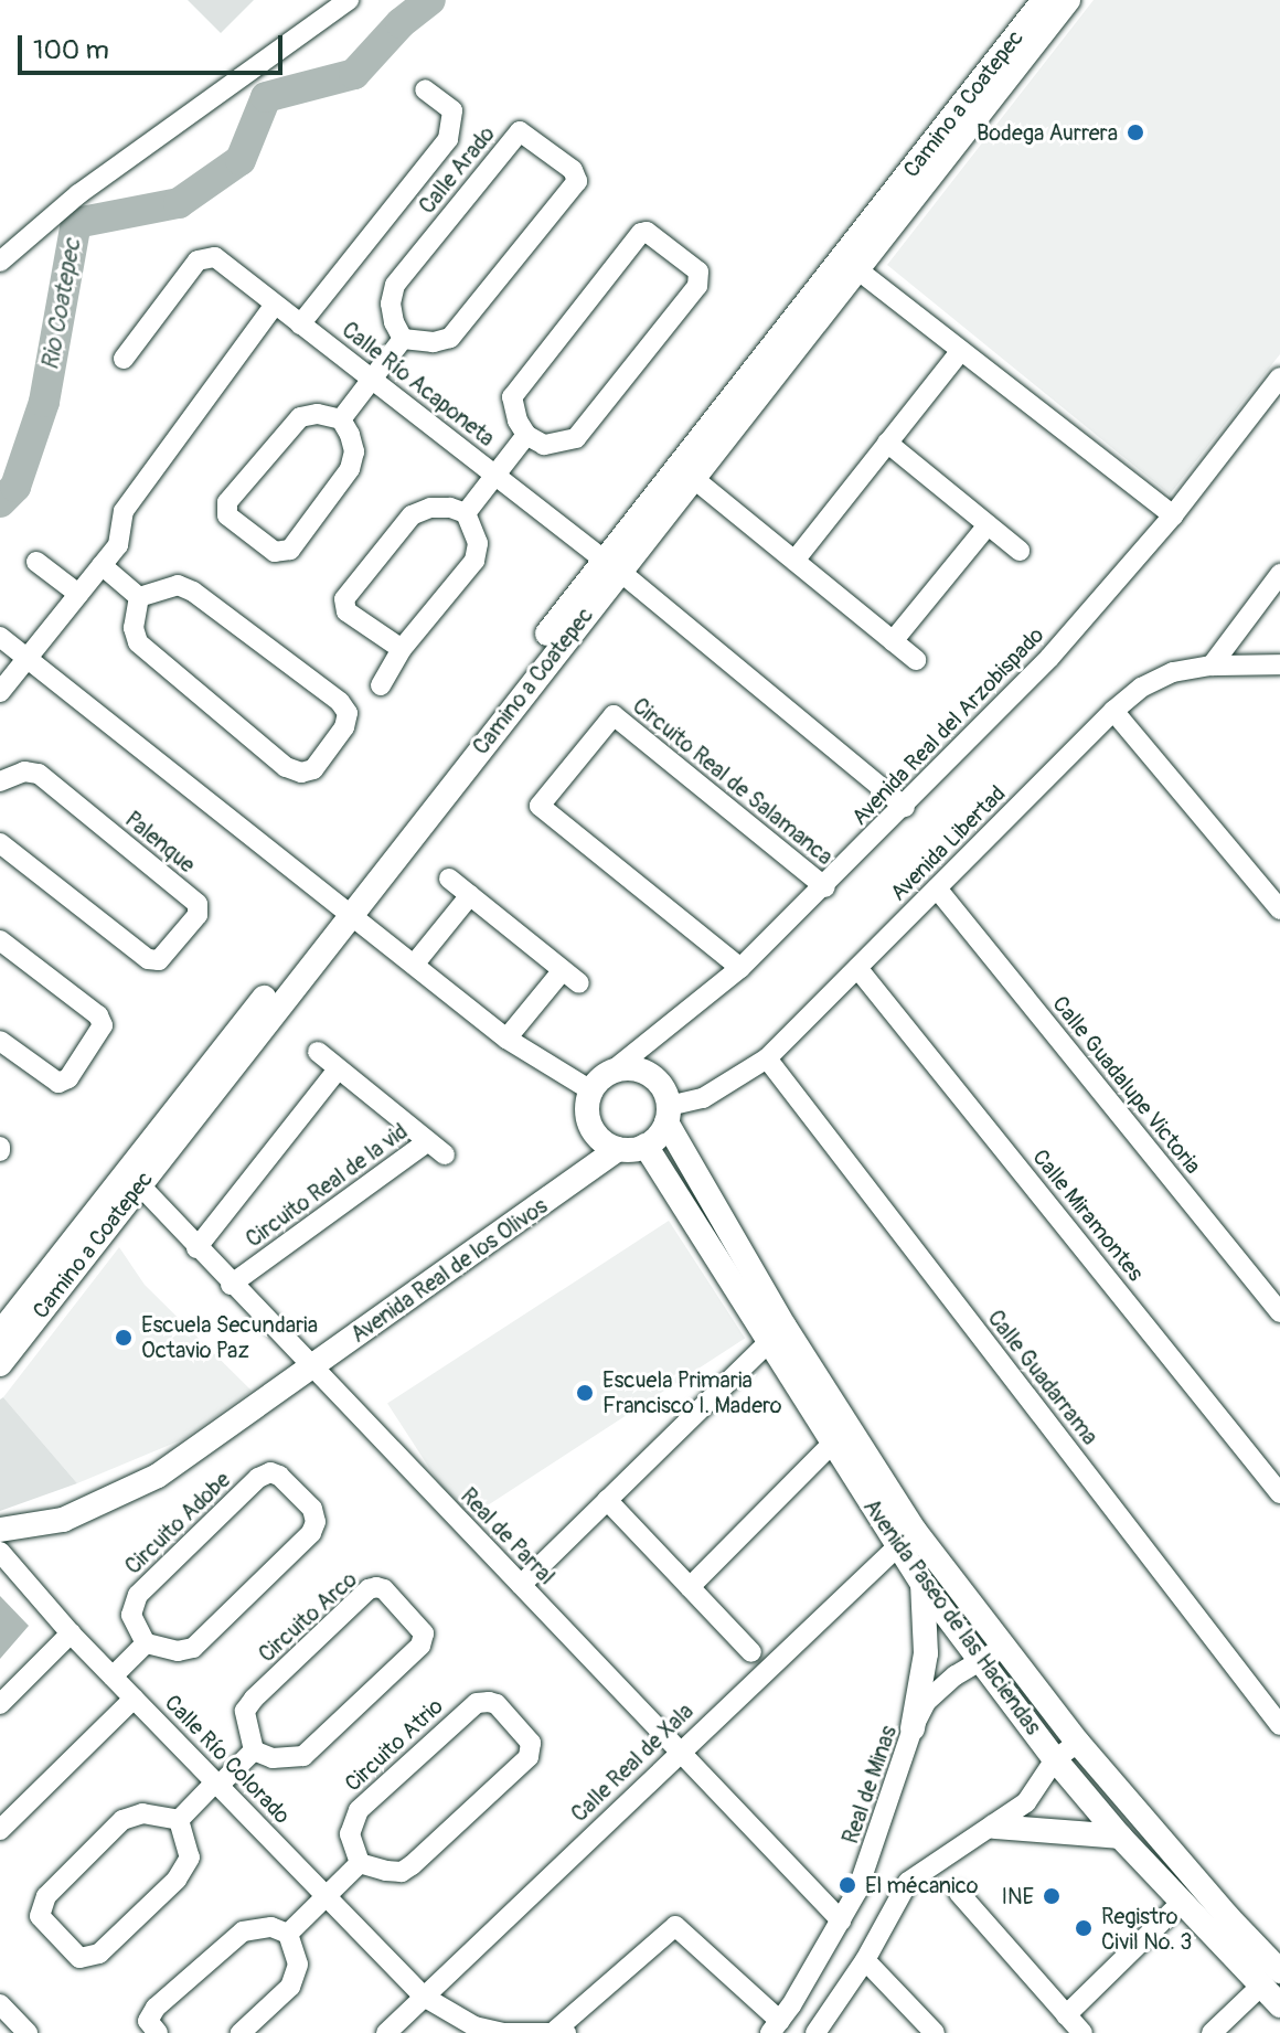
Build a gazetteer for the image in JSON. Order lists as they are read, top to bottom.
{
  "streets": {
    "main road": ["Camino a Coatepec", "Avenida Real de los Olivos", "Avenida Paseo de las Haciendas"],
    "street": [
      "Calle Arado",
      "Calle Río Acaponeta",
      "Avenida Real del Arzobispado",
      "Circuito Real de Salamanca",
      "Palenque",
      "Avenida Libertad",
      "Calle Guadalupe Victoria",
      "Circuito Real de la vid",
      "Calle Miramontes",
      "Calle Guadarrama",
      "Circuito Adobe",
      "Real de Parral",
      "Circuito Arco",
      "Circuito Atrio",
      "Calle Río Colorado",
      "Calle Real de Xala",
      "Real de Minas"
    ]
  },
  "crossings": [
    ["Camino a Coatepec", "Calle Río Acaponeta"],
    ["Camino a Coatepec", "Real de Parral"],
    ["Calle Río Acaponeta", "Avenida Real del Arzobispado"],
    ["Avenida Real del Arzobispado", "Circuito Real de Salamanca"],
    ["Avenida Real del Arzobispado", "Avenida Libertad"],
    ["Avenida Real del Arzobispado", "Avenida Real de los Olivos"],
    ["Avenida Real del Arzobispado", "Avenida Paseo de las Haciendas"],
    ["Avenida Libertad", "Calle Guadalupe Victoria"],
    ["Avenida Libertad", "Calle Miramontes"],
    ["Avenida Libertad", "Avenida Real de los Olivos"],
    ["Avenida Libertad", "Calle Guadarrama"],
    ["Avenida Libertad", "Avenida Paseo de las Haciendas"],
    ["Circuito Real de la vid", "Real de Parral"],
    ["Avenida Real de los Olivos", "Real de Parral"],
    ["Avenida Real de los Olivos", "Avenida Paseo de las Haciendas"],
    ["Real de Parral", "Calle Real de Xala"],
    ["Real de Parral", "Real de Minas"],
    ["Avenida Paseo de las Haciendas", "Calle Real de Xala"],
    ["Avenida Paseo de las Haciendas", "Real de Minas"],
    ["Calle Río Colorado", "Calle Real de Xala"]
  ],
  "water": ["Rio Coatepec"],
  "places": [
    "Bodega Aurrera",
    "Escuela Secundaria Octavio Paz",
    "Escuela Primaria Francisco I. Madero",
    "El mécanico",
    "INE",
    "Registro Civil No. 3"
  ],
  "scale_bar": "100 m"
}
